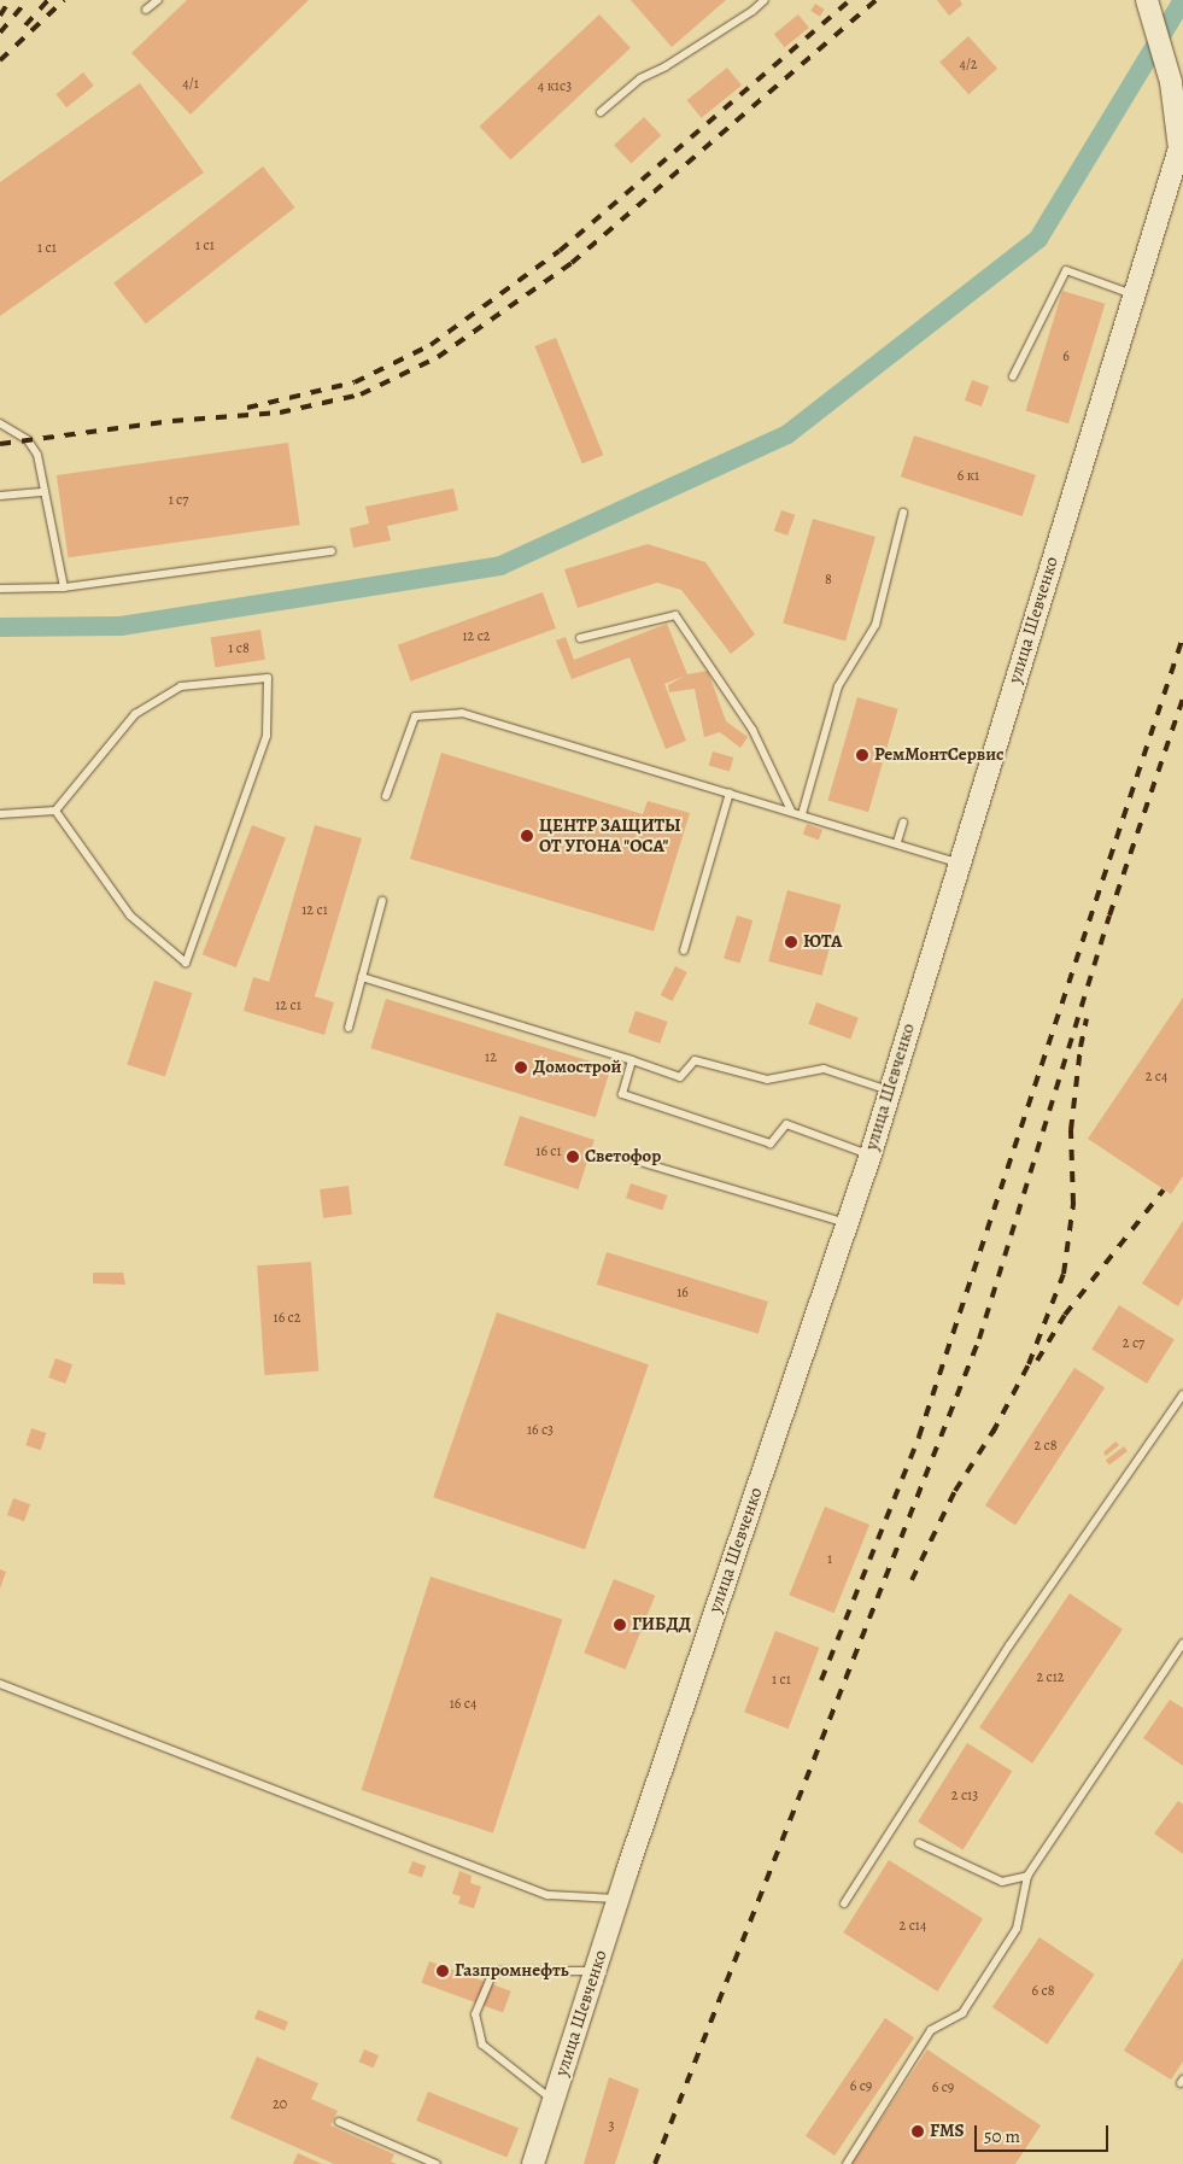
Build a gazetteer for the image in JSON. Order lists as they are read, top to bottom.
{
  "streets": {
    "street": ["улица Шевченко"]
  },
  "places": [
    "РемМонтСервис",
    "ЦЕНТР ЗАЩИТЫ ОТ УГОНА \"ОСА\"",
    "ЮТА",
    "Домострой",
    "Светофор",
    "ГИБДД",
    "Газпромнефть",
    "FMS"
  ],
  "house_numbers": [
    "4/2",
    "4/1",
    "4 к1с3",
    "1 с1",
    "1 с1",
    "6",
    "6 к1",
    "1 с7",
    "8",
    "12 с2",
    "1 с8",
    "12 с1",
    "12 с1",
    "12",
    "2 с4",
    "16 с1",
    "16",
    "16 с2",
    "2 с7",
    "16 с3",
    "2 с8",
    "1",
    "2 с12",
    "1 с1",
    "16 с4",
    "2 с13",
    "2 с14",
    "6 с8",
    "6 с9",
    "6 с9",
    "20",
    "3"
  ],
  "scale_bar": "50 m"
}
